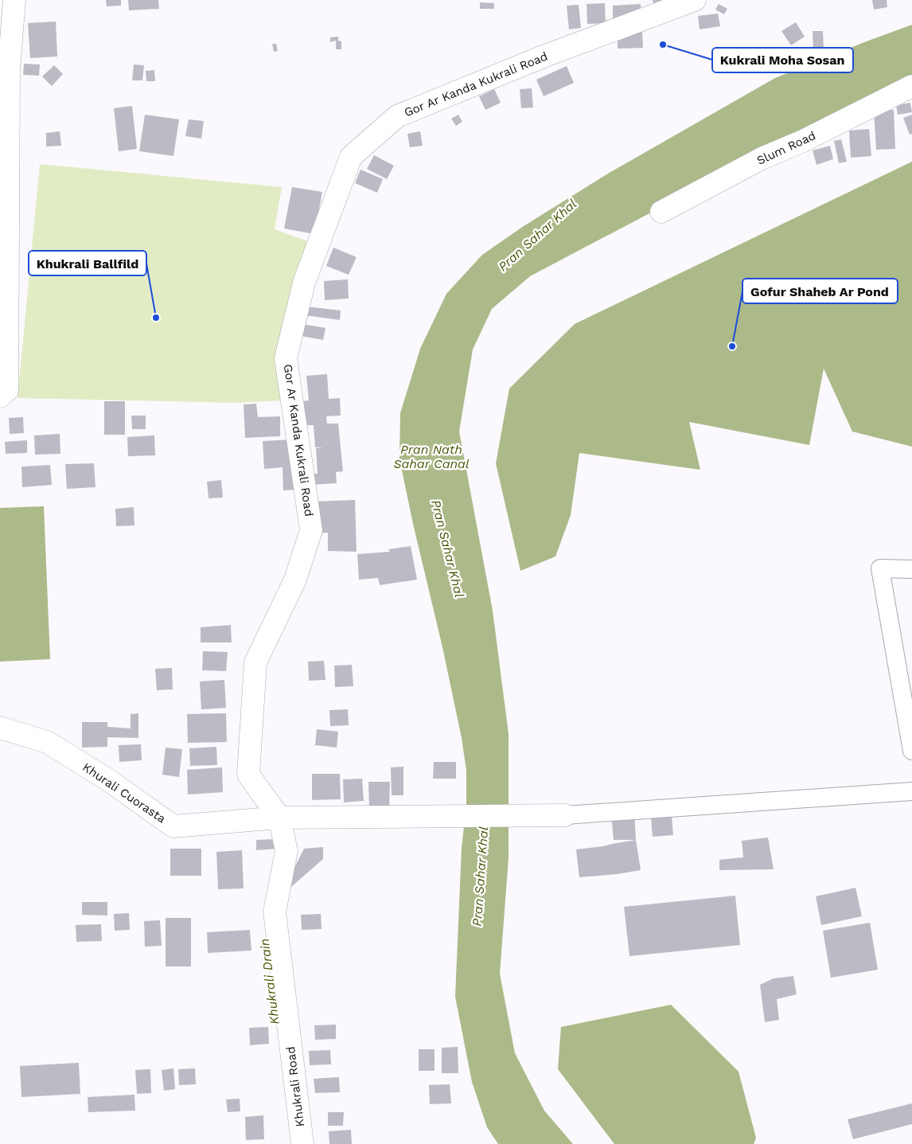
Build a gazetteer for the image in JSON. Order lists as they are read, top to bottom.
{
  "streets": {
    "street": [
      "Gor Ar Kanda Kukrali Road",
      "Slum Road",
      "Khurali Cuorasta",
      "Khukrali Road"
    ]
  },
  "crossings": [
    ["Gor Ar Kanda Kukrali Road", "Khurali Cuorasta"],
    ["Gor Ar Kanda Kukrali Road", "Khukrali Road"],
    ["Khurali Cuorasta", "Khukrali Road"]
  ],
  "water": ["Pran Sahar Khal", "Pran Nath Sahar Canal", "Khukrali Drain"],
  "places": ["Kukrali Moha Sosan", "Khukrali Ballfild", "Gofur Shaheb Ar Pond"]
}
